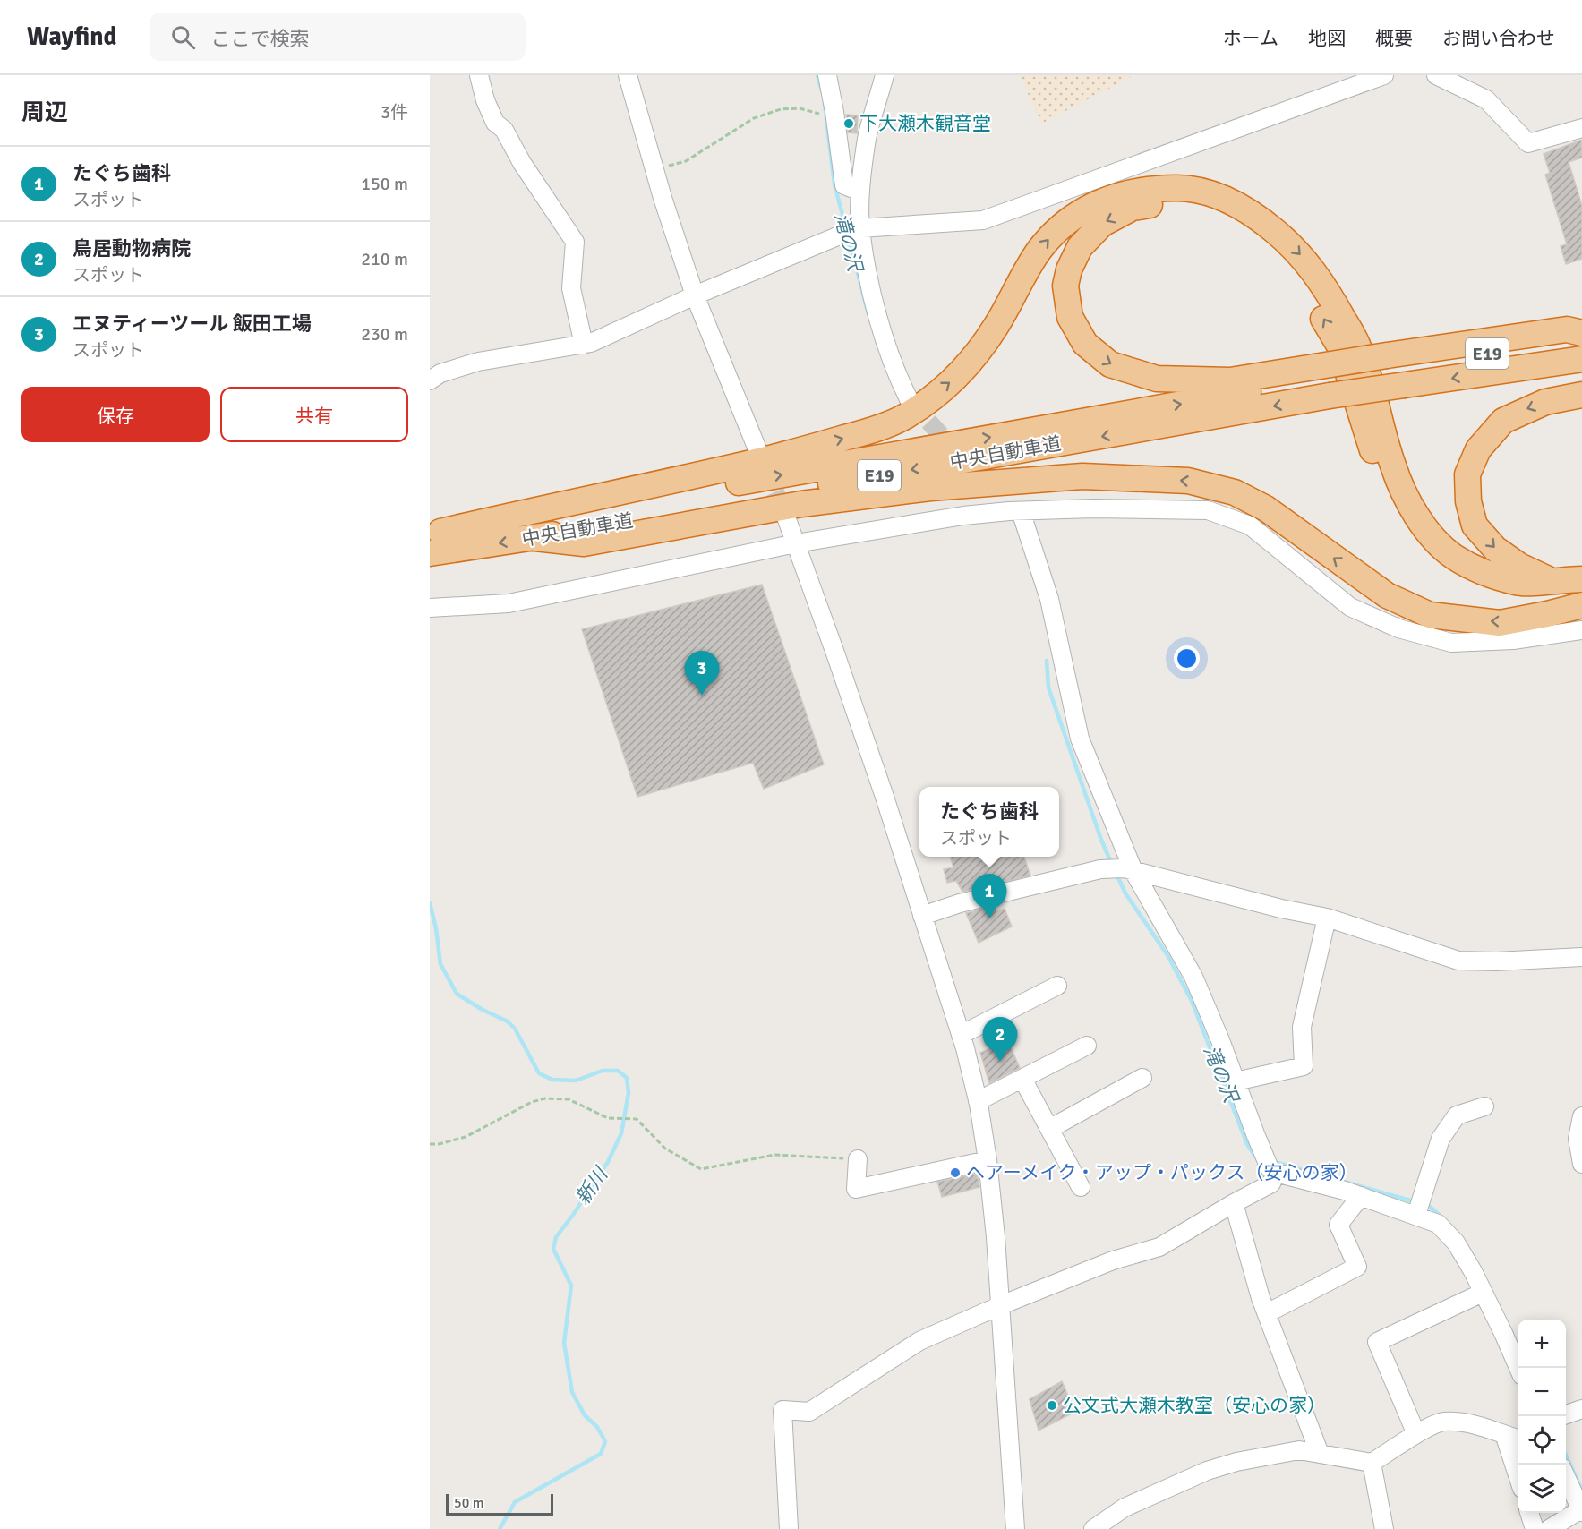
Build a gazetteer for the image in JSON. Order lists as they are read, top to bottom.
{
  "streets": {
    "highway": ["E19", "中央自動車道"]
  },
  "water": ["滝の沢", "新川"],
  "places": ["下大瀬木観音堂", "ヘアーメイク・アップ・パックス（安心の家）", "公文式大瀬木教室（安心の家）"],
  "scale_bar": "50 m",
  "page": {
    "header": "Wayfind",
    "search": "ここで検索",
    "nav": [
      "ホーム",
      "地図",
      "概要",
      "お問い合わせ"
    ],
    "heading": ["周辺", "3件"],
    "list": [
      {
        "mark": "1",
        "name": "たぐち歯科",
        "note": "スポット",
        "value": "150 m"
      },
      {
        "mark": "2",
        "name": "鳥居動物病院",
        "note": "スポット",
        "value": "210 m"
      },
      {
        "mark": "3",
        "name": "エヌティーツール 飯田工場",
        "note": "スポット",
        "value": "230 m"
      }
    ],
    "buttons": ["保存", "共有"],
    "pins": ["3", "1", "2"],
    "popup": ["たぐち歯科", "スポット"],
    "map_buttons": ["+", "−"],
    "scale": "50 m"
  }
}
